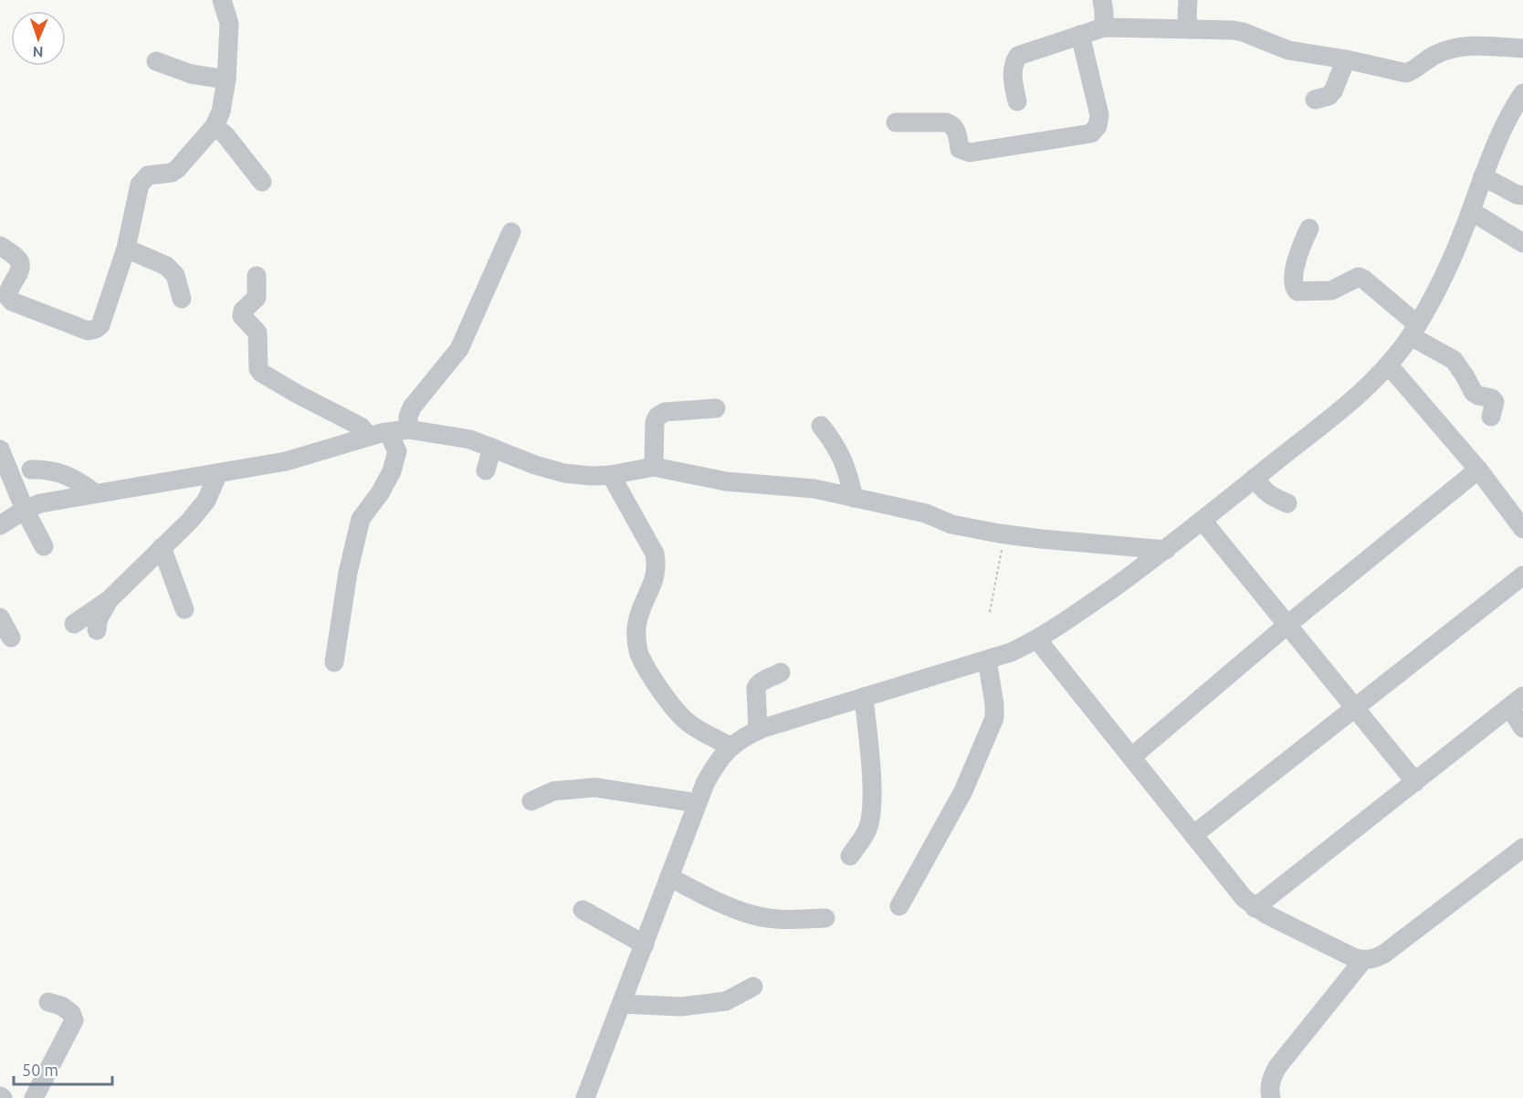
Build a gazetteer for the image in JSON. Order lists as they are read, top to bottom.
{
  "scale_bar": "50 m",
  "north": "bottom"
}
